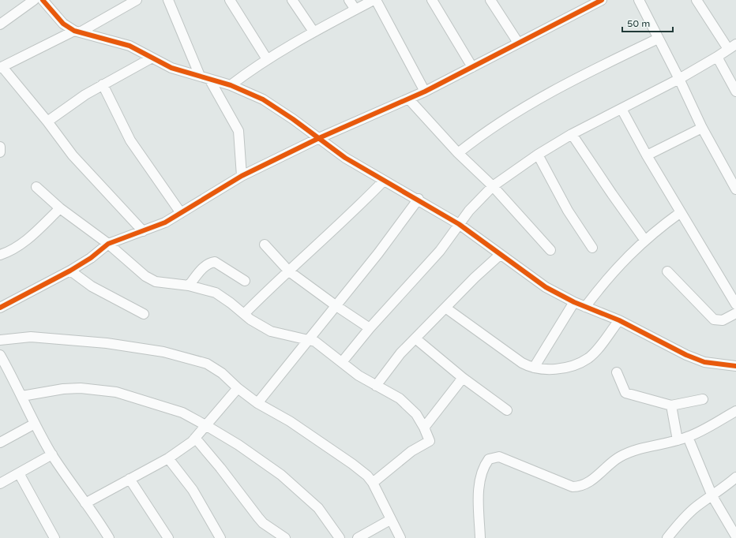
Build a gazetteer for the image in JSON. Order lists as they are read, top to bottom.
{
  "scale_bar": "50 m"
}
